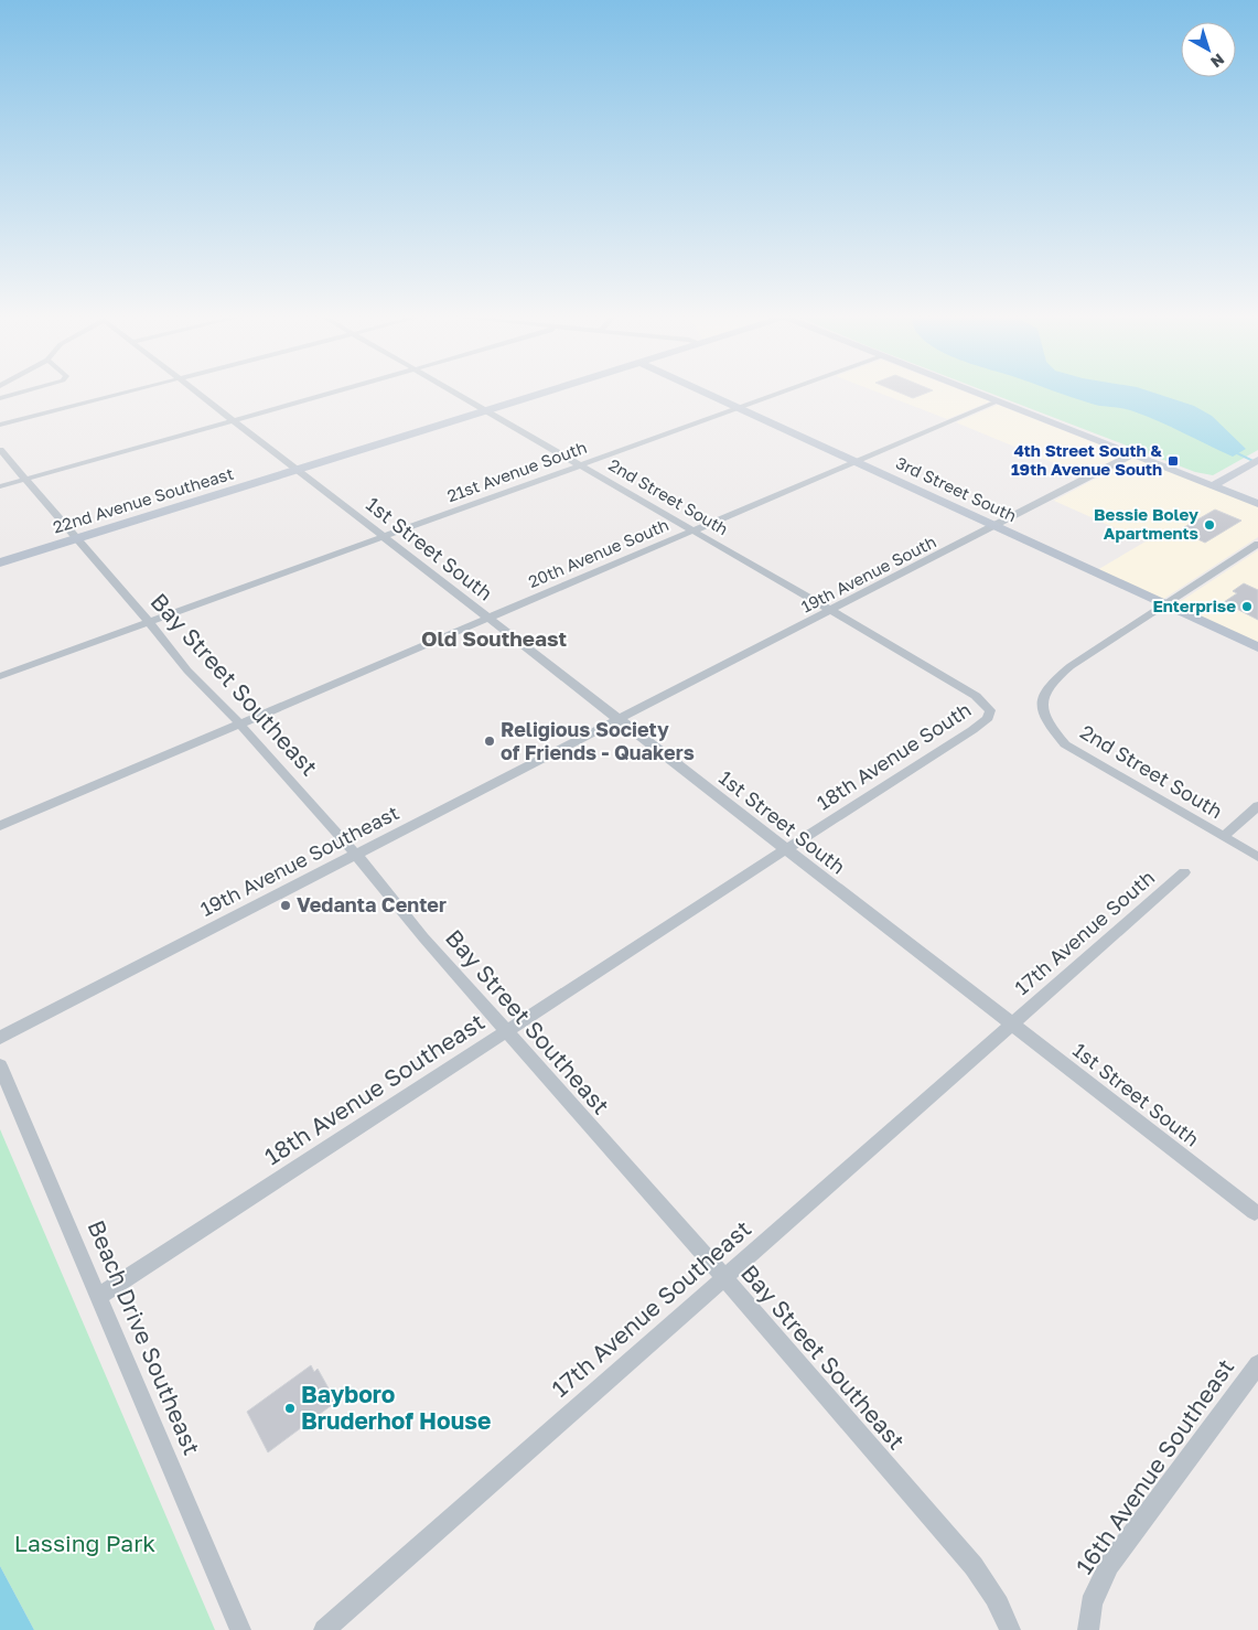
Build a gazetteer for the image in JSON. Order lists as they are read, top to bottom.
{
  "streets": {
    "street": [
      "21st Avenue South",
      "3rd Street South",
      "2nd Street South",
      "22nd Avenue Southeast",
      "1st Street South",
      "20th Avenue South",
      "19th Avenue South",
      "Bay Street Southeast",
      "18th Avenue South",
      "19th Avenue Southeast",
      "17th Avenue South",
      "18th Avenue Southeast",
      "17th Avenue Southeast",
      "Beach Drive Southeast",
      "16th Avenue Southeast"
    ]
  },
  "crossings": [
    ["21st Avenue South", "3rd Street South"],
    ["21st Avenue South", "2nd Street South"],
    ["21st Avenue South", "1st Street South"],
    ["21st Avenue South", "Bay Street Southeast"],
    ["3rd Street South", "2nd Street South"],
    ["3rd Street South", "20th Avenue South"],
    ["3rd Street South", "19th Avenue South"],
    ["2nd Street South", "22nd Avenue Southeast"],
    ["2nd Street South", "20th Avenue South"],
    ["2nd Street South", "19th Avenue South"],
    ["2nd Street South", "18th Avenue South"],
    ["22nd Avenue Southeast", "1st Street South"],
    ["22nd Avenue Southeast", "Bay Street Southeast"],
    ["1st Street South", "20th Avenue South"],
    ["1st Street South", "19th Avenue South"],
    ["1st Street South", "18th Avenue South"],
    ["1st Street South", "19th Avenue Southeast"],
    ["1st Street South", "17th Avenue South"],
    ["1st Street South", "18th Avenue Southeast"],
    ["1st Street South", "17th Avenue Southeast"],
    ["20th Avenue South", "Bay Street Southeast"],
    ["19th Avenue South", "19th Avenue Southeast"],
    ["Bay Street Southeast", "19th Avenue Southeast"],
    ["Bay Street Southeast", "18th Avenue Southeast"],
    ["Bay Street Southeast", "17th Avenue Southeast"],
    ["18th Avenue South", "18th Avenue Southeast"],
    ["17th Avenue South", "17th Avenue Southeast"],
    ["18th Avenue Southeast", "Beach Drive Southeast"]
  ],
  "districts": ["Old Southeast"],
  "parks": ["Lassing Park"],
  "places": {
    "transit": ["4th Street South & 19th Avenue South"],
    "other": [
      "Bessie Boley Apartments",
      "Enterprise",
      "Religious Society of Friends - Quakers",
      "Vedanta Center",
      "Bayboro Bruderhof House"
    ]
  },
  "north": "bottom right"
}
